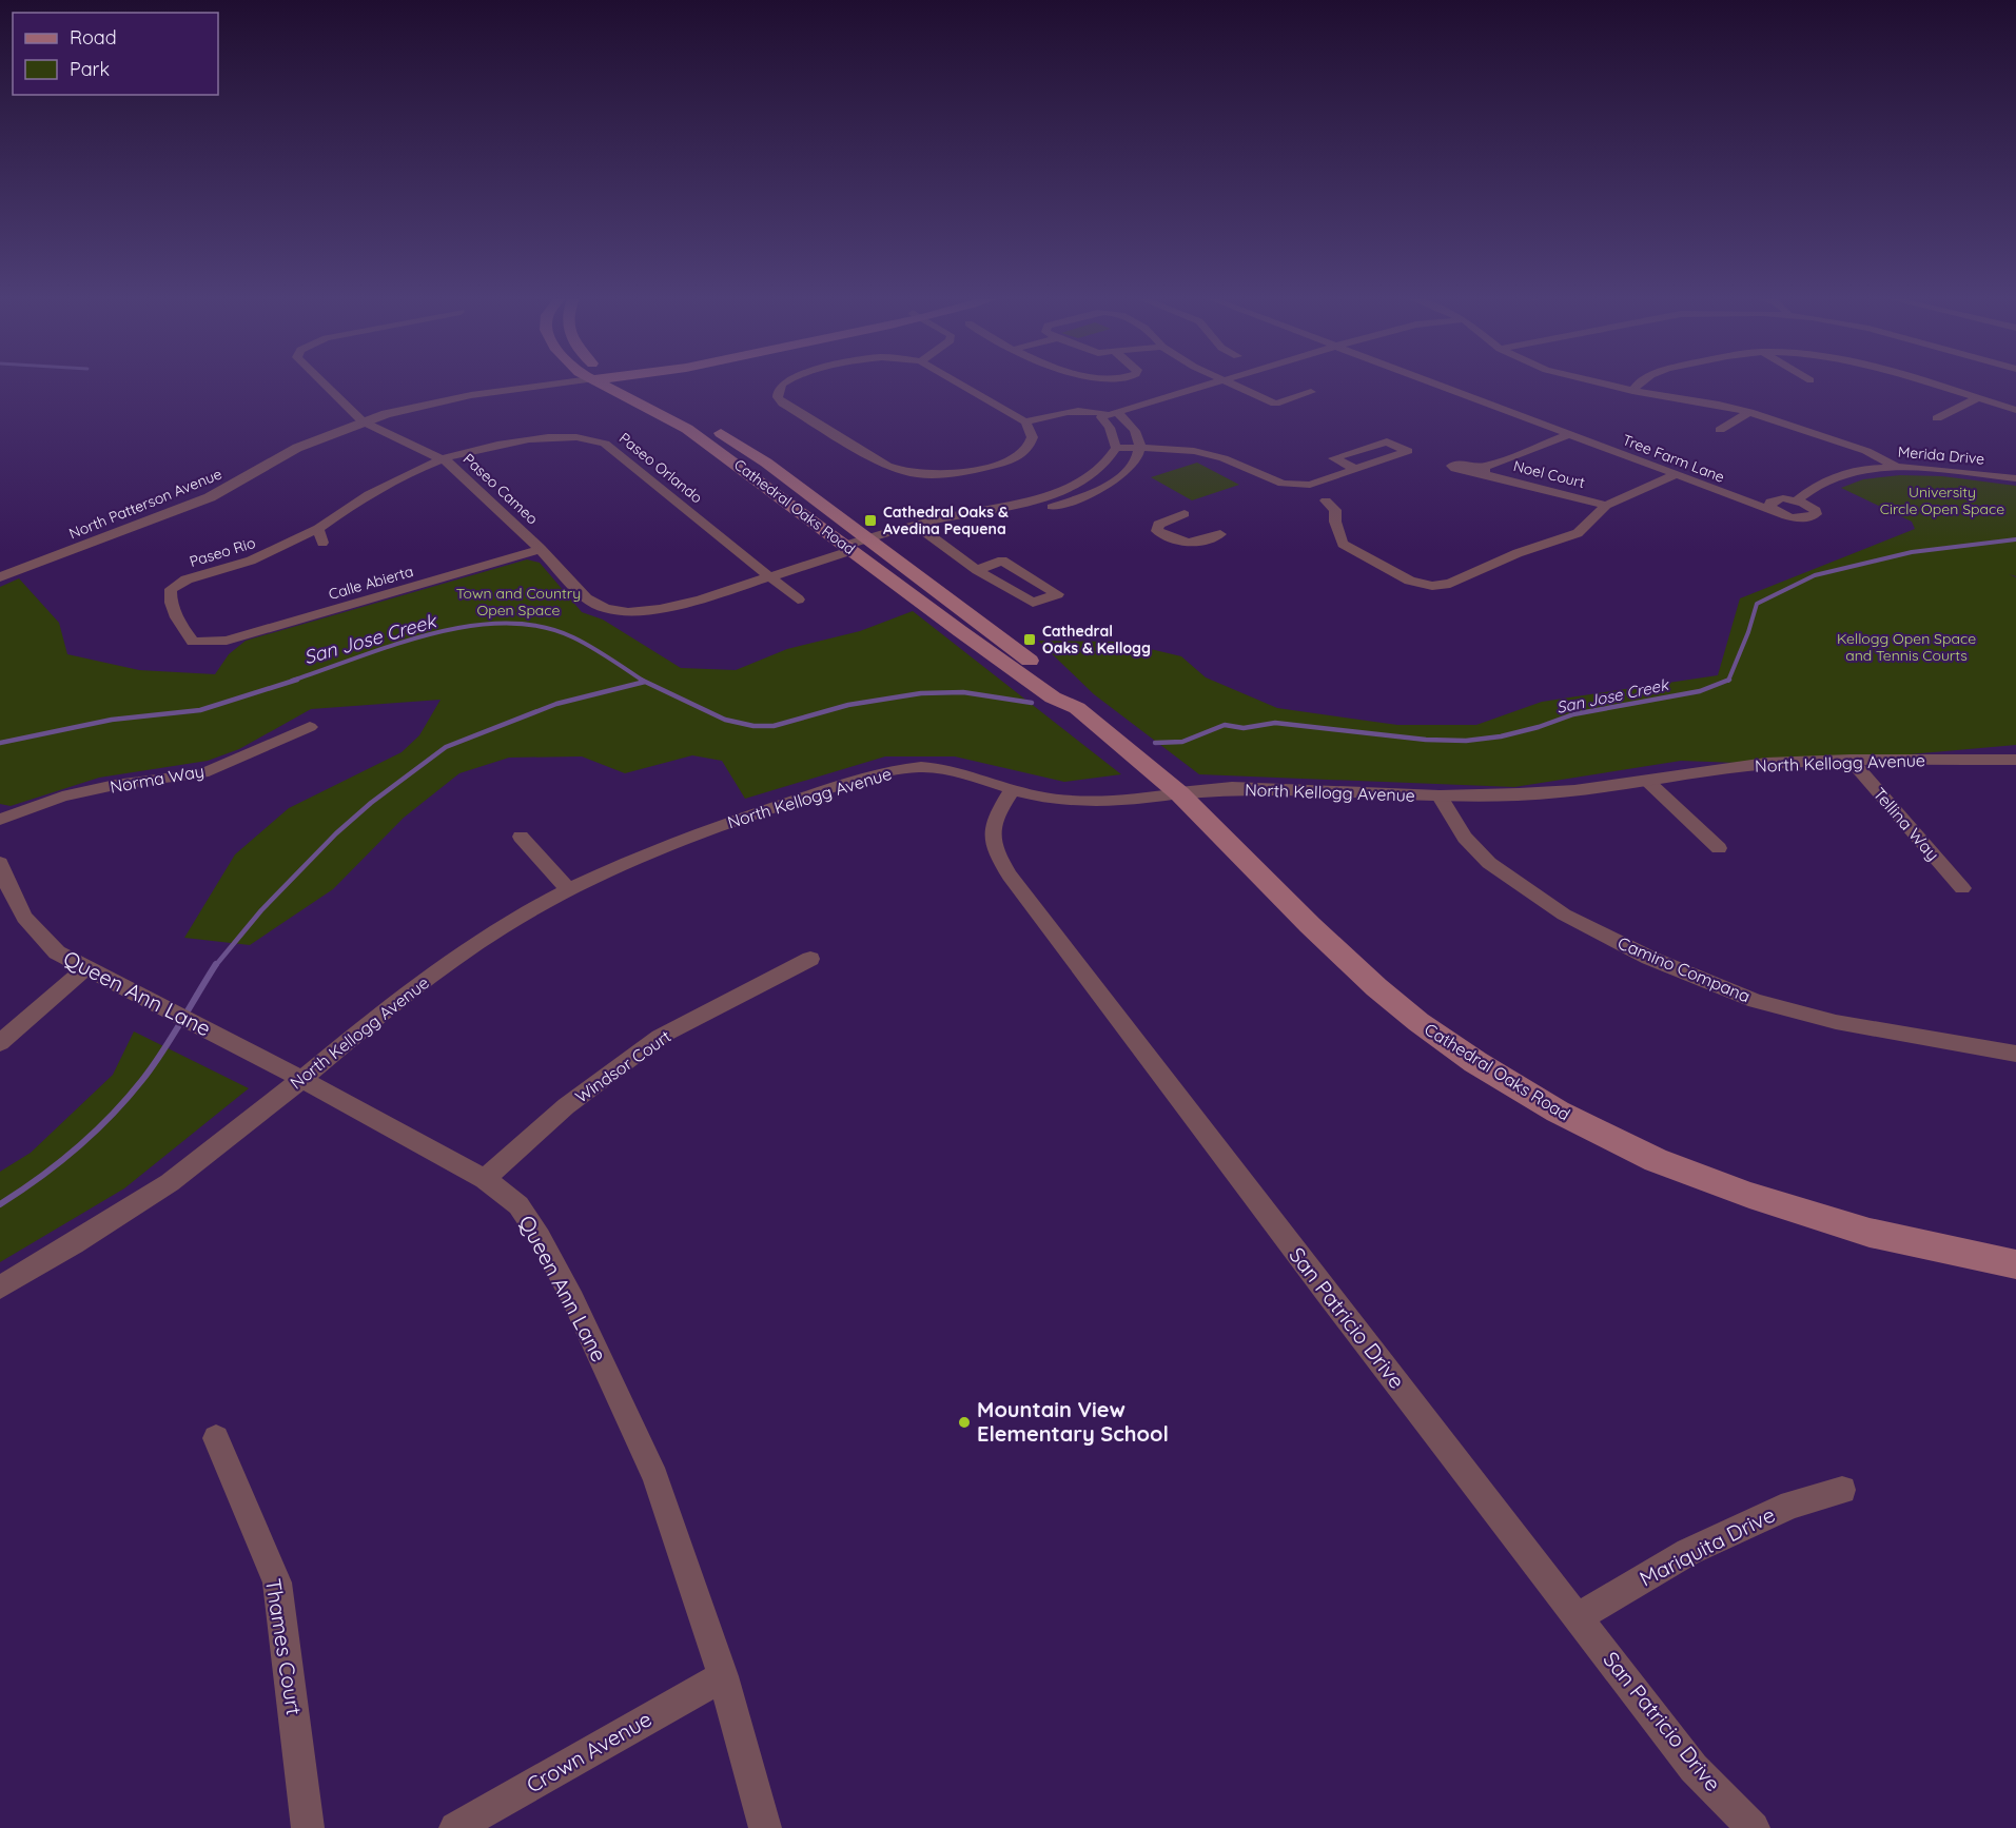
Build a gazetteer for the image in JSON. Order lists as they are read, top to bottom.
{
  "streets": {
    "main road": ["Cathedral Oaks Road"],
    "street": [
      "Merida Drive",
      "Tree Farm Lane",
      "Paseo Orlando",
      "Noel Court",
      "Paseo Cameo",
      "North Patterson Avenue",
      "Paseo Rio",
      "Calle Abierta",
      "North Kellogg Avenue",
      "Norma Way",
      "Tellina Way",
      "Camino Compana",
      "Queen Ann Lane",
      "Windsor Court",
      "San Patricio Drive",
      "Mariquita Drive",
      "Thames Court",
      "Crown Avenue"
    ]
  },
  "crossings": [
    ["Merida Drive", "Tree Farm Lane"],
    ["Tree Farm Lane", "Noel Court"],
    ["Paseo Orlando", "Paseo Cameo"],
    ["Paseo Orlando", "Paseo Rio"],
    ["Paseo Cameo", "North Patterson Avenue"],
    ["Paseo Cameo", "Cathedral Oaks Road"],
    ["Paseo Cameo", "Paseo Rio"],
    ["Paseo Cameo", "Calle Abierta"],
    ["Cathedral Oaks Road", "North Kellogg Avenue"],
    ["Paseo Rio", "Calle Abierta"],
    ["North Kellogg Avenue", "Tellina Way"],
    ["North Kellogg Avenue", "Camino Compana"],
    ["North Kellogg Avenue", "Queen Ann Lane"],
    ["North Kellogg Avenue", "San Patricio Drive"],
    ["Queen Ann Lane", "Windsor Court"],
    ["Queen Ann Lane", "Crown Avenue"],
    ["San Patricio Drive", "Mariquita Drive"]
  ],
  "water": ["San Jose Creek"],
  "parks": ["University Circle Open Space", "Town and Country Open Space", "Kellogg Open Space and Tennis Courts"],
  "places": {
    "transit": ["Cathedral Oaks & Avedina Pequena", "Cathedral Oaks & Kellogg"],
    "other": ["Mountain View Elementary School"]
  },
  "legend": ["Road", "Park"]
}
